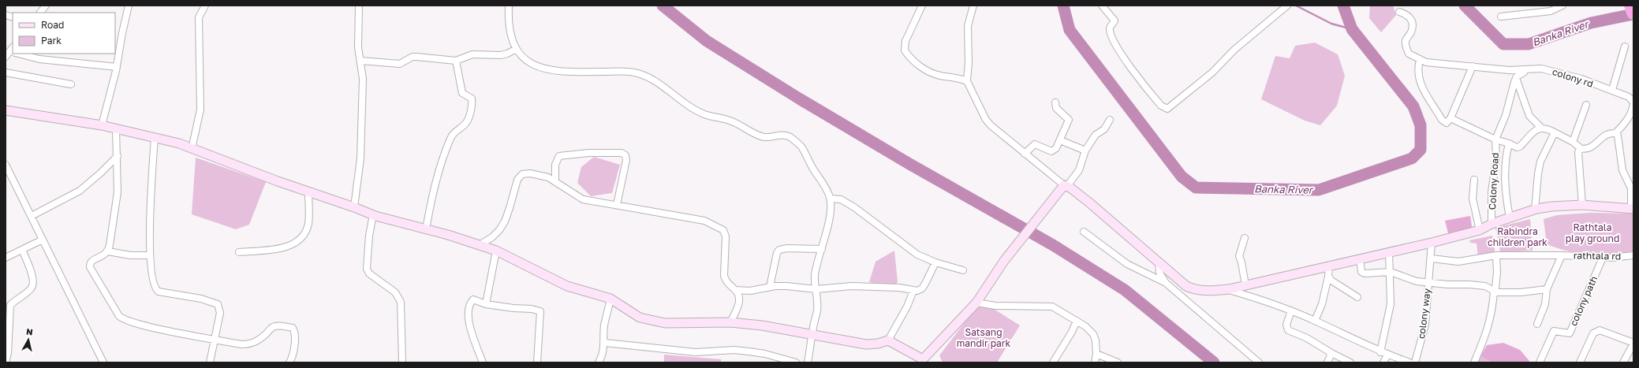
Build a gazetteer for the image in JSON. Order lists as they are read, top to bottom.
{
  "streets": {
    "street": [
      "colony rd",
      "Colony Road",
      "rathtala rd",
      "colony path",
      "colony way"
    ]
  },
  "crossings": [
    ["rathtala rd", "colony path"],
    ["rathtala rd", "colony way"]
  ],
  "water": ["Banka River"],
  "parks": ["Rathtala play ground", "Rabindra children park", "Satsang mandir park"],
  "legend": ["Road", "Park"],
  "north": "top"
}
